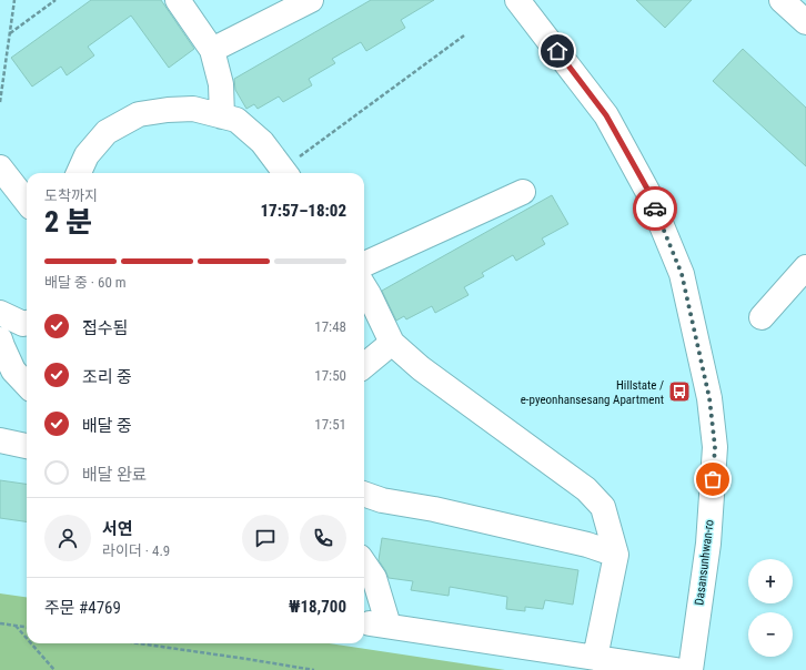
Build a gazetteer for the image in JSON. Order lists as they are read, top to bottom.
{
  "streets": {
    "street": ["Dasansunhwan-ro"]
  },
  "places": {
    "bus stop": ["Hillstate / e-pyeonhansesang Apartment"]
  },
  "page": {
    "heading": ["2 분", "도착까지", "17:57–18:02"],
    "panel": [
      "서연",
      "라이더 · 4.9",
      "주문 #4769",
      "₩18,700"
    ],
    "bar": "배달 중 · 60 m",
    "list": [
      ["접수됨", "17:48"],
      ["조리 중", "17:50"],
      ["배달 중", "17:51"],
      "배달 완료"
    ],
    "map_buttons": ["+", "−"]
  }
}
